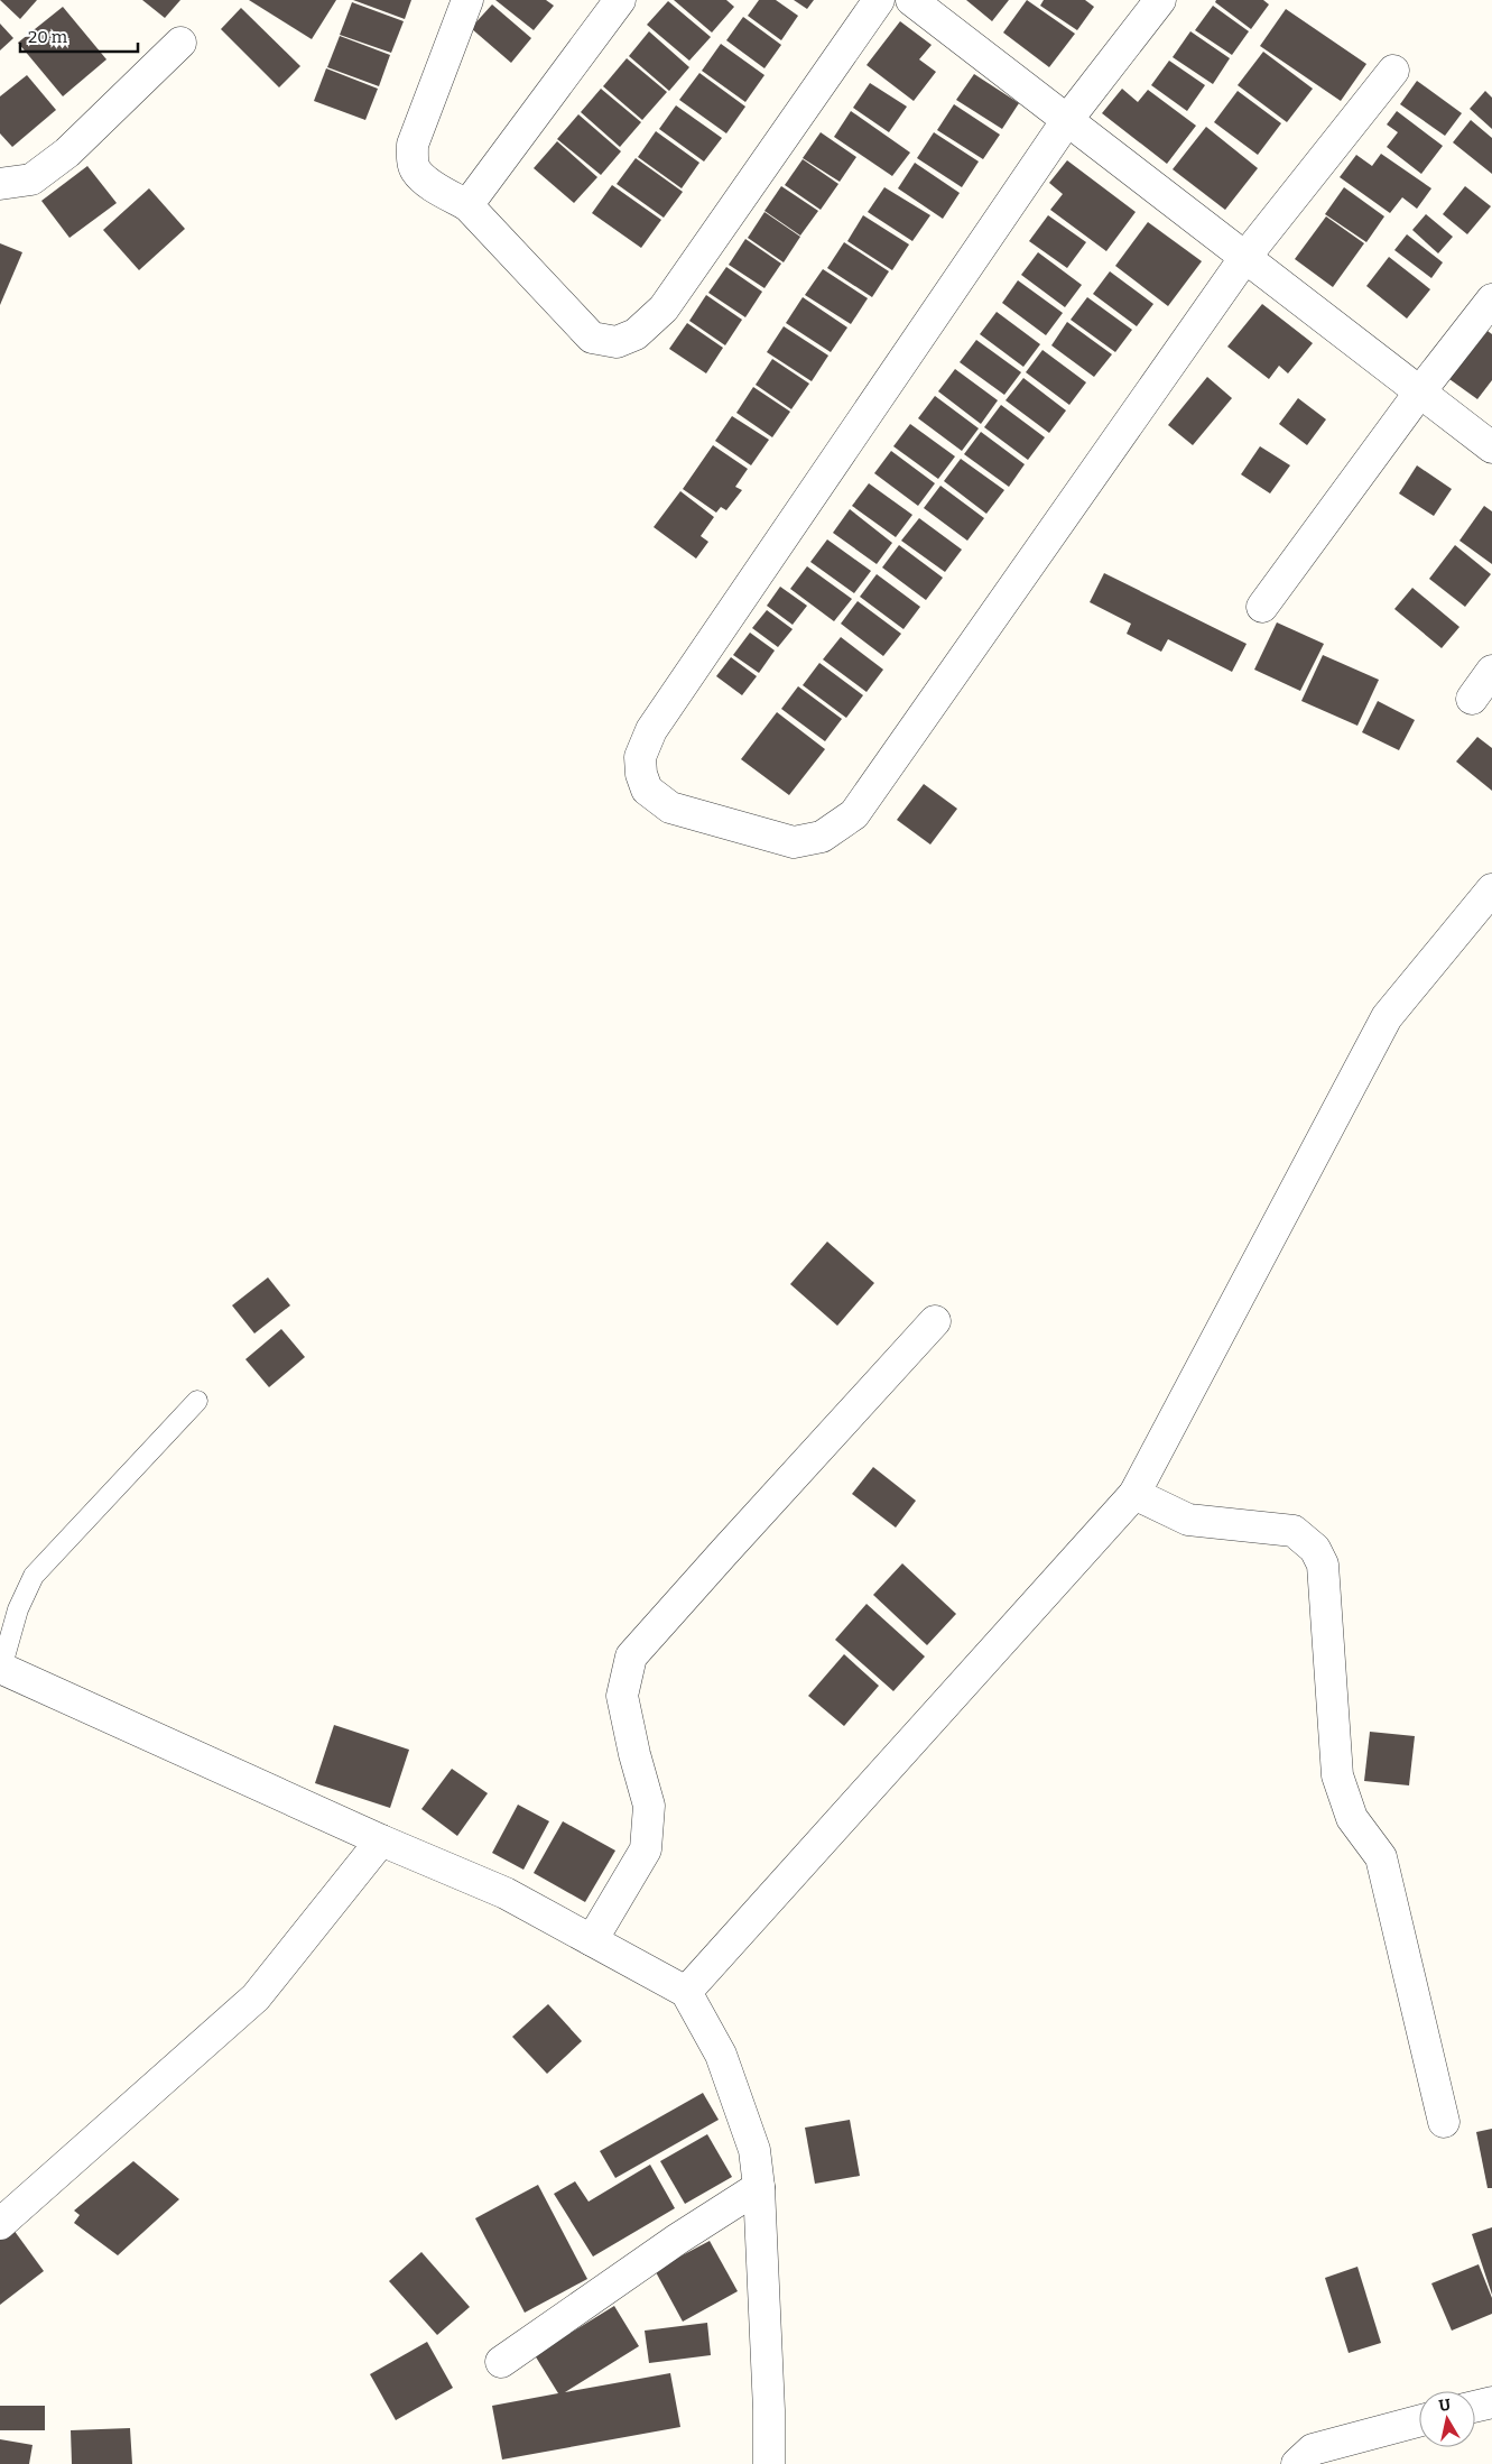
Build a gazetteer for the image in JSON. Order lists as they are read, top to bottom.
{
  "scale_bar": "20 m",
  "north": "top"
}
